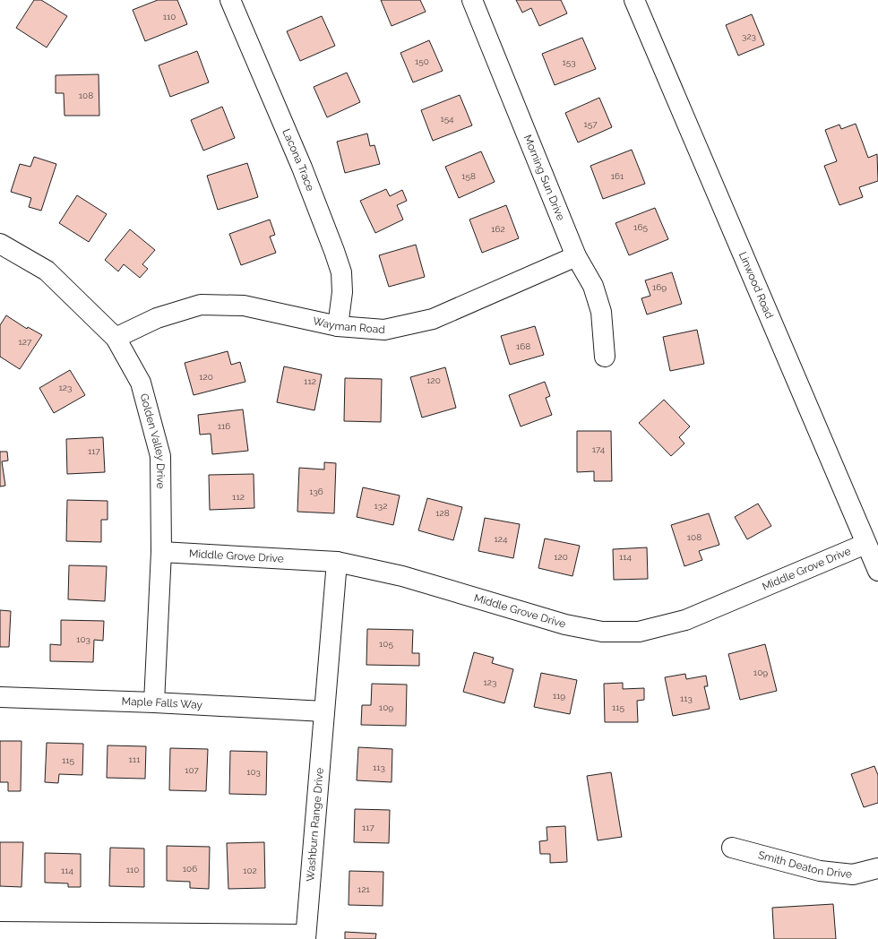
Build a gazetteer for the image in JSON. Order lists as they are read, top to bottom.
{
  "streets": {
    "street": [
      "Lacona Trace",
      "Morning Sun Drive",
      "Linwood Road",
      "Wayman Road",
      "Golden Valley Drive",
      "Middle Grove Drive",
      "Maple Falls Way",
      "Washburn Range Drive",
      "Smith Deaton Drive"
    ]
  },
  "crossings": [
    ["Lacona Trace", "Wayman Road"],
    ["Morning Sun Drive", "Wayman Road"],
    ["Linwood Road", "Middle Grove Drive"],
    ["Wayman Road", "Golden Valley Drive"],
    ["Golden Valley Drive", "Middle Grove Drive"],
    ["Golden Valley Drive", "Maple Falls Way"],
    ["Maple Falls Way", "Washburn Range Drive"]
  ],
  "house_numbers": [
    "110",
    "323",
    "150",
    "153",
    "108",
    "154",
    "157",
    "158",
    "161",
    "165",
    "162",
    "169",
    "127",
    "168",
    "120",
    "120",
    "112",
    "123",
    "116",
    "174",
    "117",
    "136",
    "112",
    "132",
    "128",
    "108",
    "124",
    "120",
    "114",
    "103",
    "105",
    "109",
    "123",
    "119",
    "113",
    "109",
    "115",
    "111",
    "115",
    "113",
    "107",
    "103",
    "117",
    "106",
    "110",
    "114",
    "102",
    "121"
  ]
}
